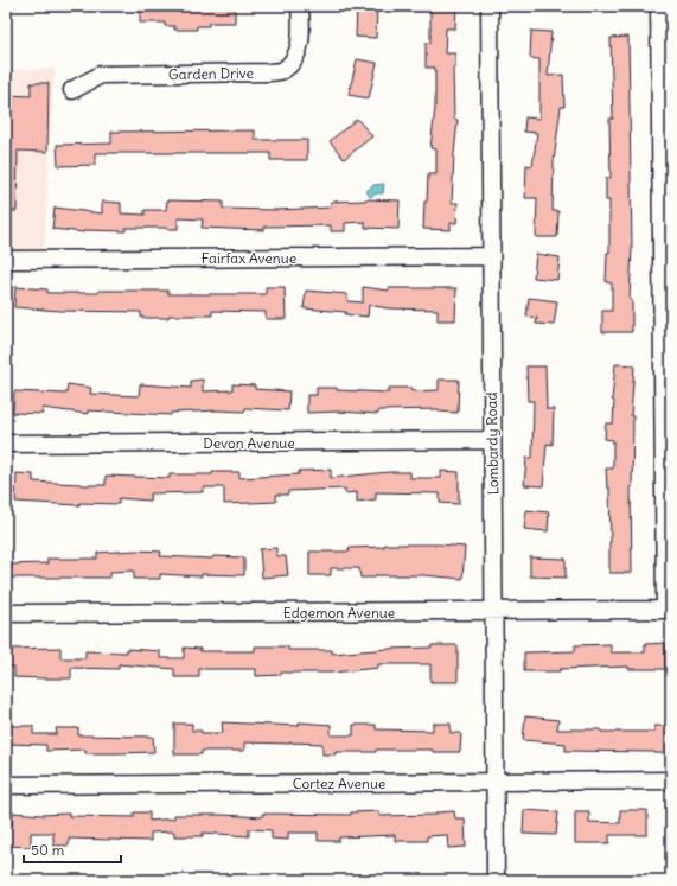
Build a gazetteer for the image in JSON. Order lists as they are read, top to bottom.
{
  "streets": {
    "street": [
      "Garden Drive",
      "Fairfax Avenue",
      "Devon Avenue",
      "Lombardy Road",
      "Edgemon Avenue",
      "Cortez Avenue"
    ]
  },
  "crossings": [
    ["Fairfax Avenue", "Lombardy Road"],
    ["Devon Avenue", "Lombardy Road"],
    ["Lombardy Road", "Edgemon Avenue"],
    ["Lombardy Road", "Cortez Avenue"]
  ],
  "scale_bar": "50 m"
}
